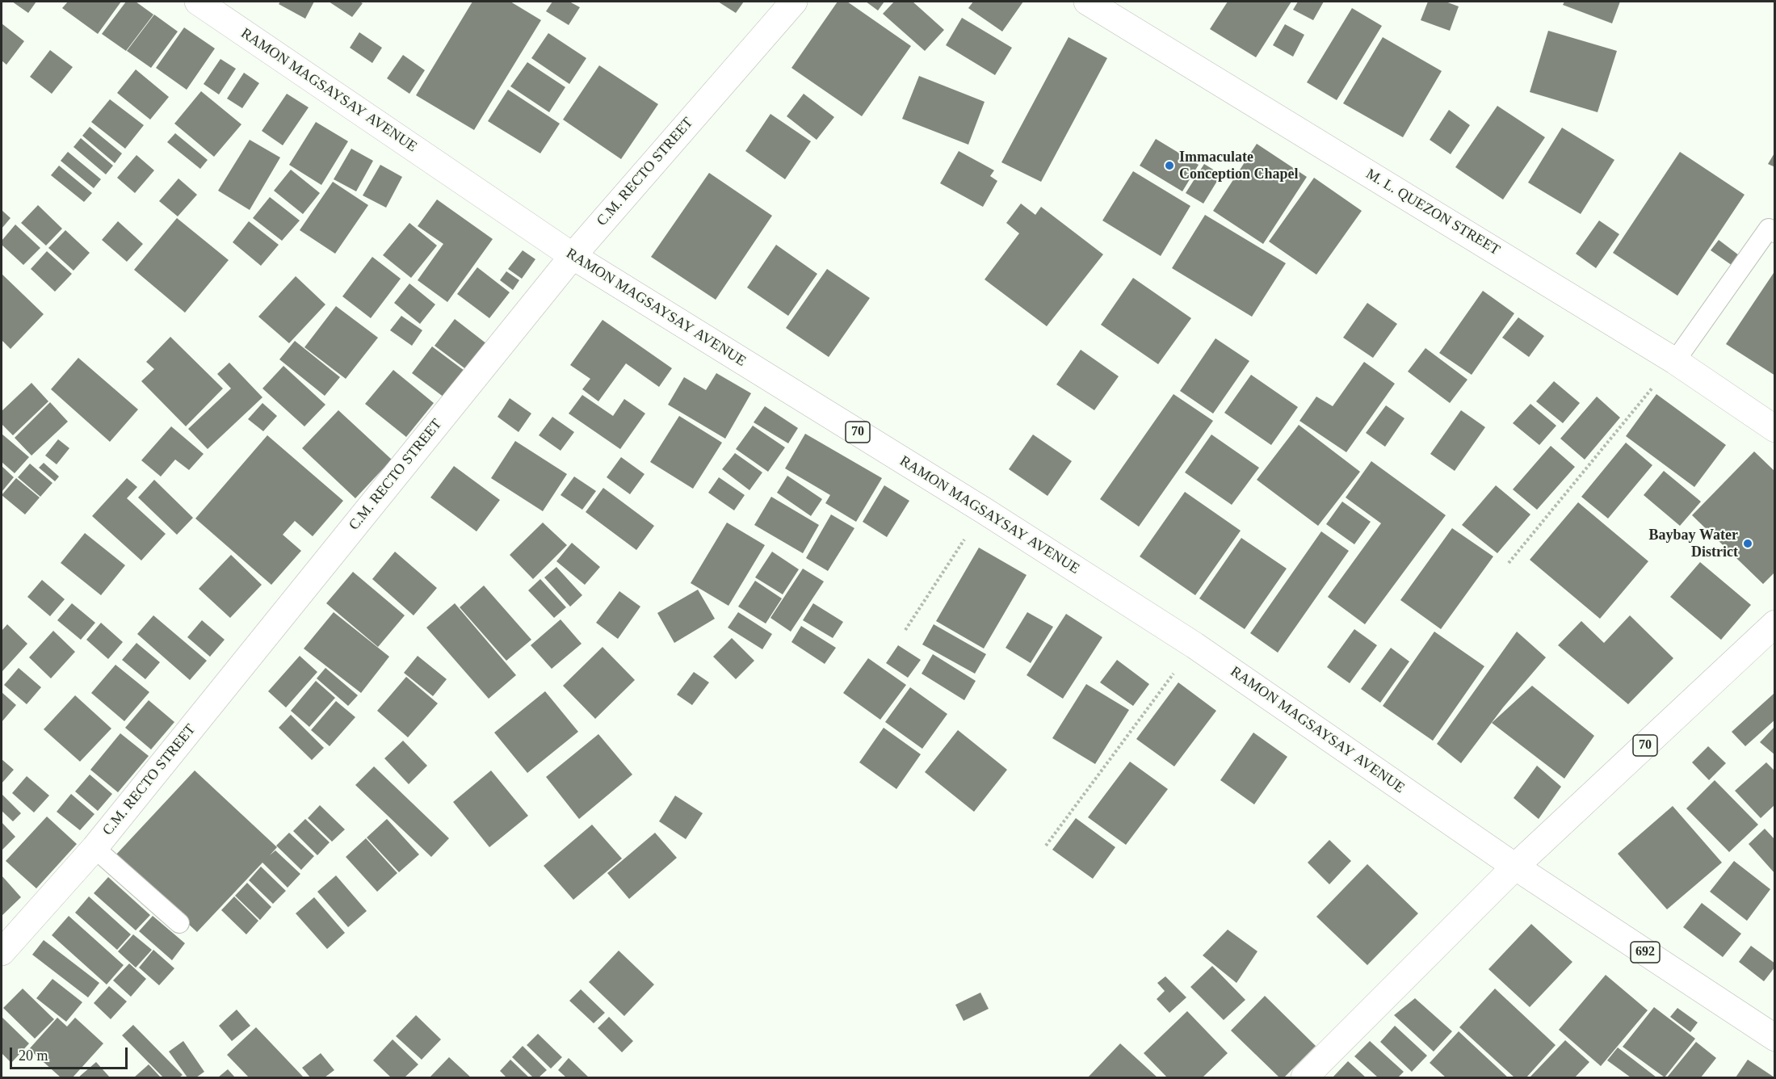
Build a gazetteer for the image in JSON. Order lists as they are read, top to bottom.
{
  "streets": {
    "street": [
      "RAMON MAGSAYSAY AVENUE",
      "C.M. RECTO STREET",
      "M. L. QUEZON STREET",
      "70",
      "692"
    ]
  },
  "crossings": [
    ["RAMON MAGSAYSAY AVENUE", "C.M. RECTO STREET"],
    ["RAMON MAGSAYSAY AVENUE", "70"]
  ],
  "places": ["Immaculate Conception Chapel", "Baybay Water District"],
  "scale_bar": "20 m"
}
